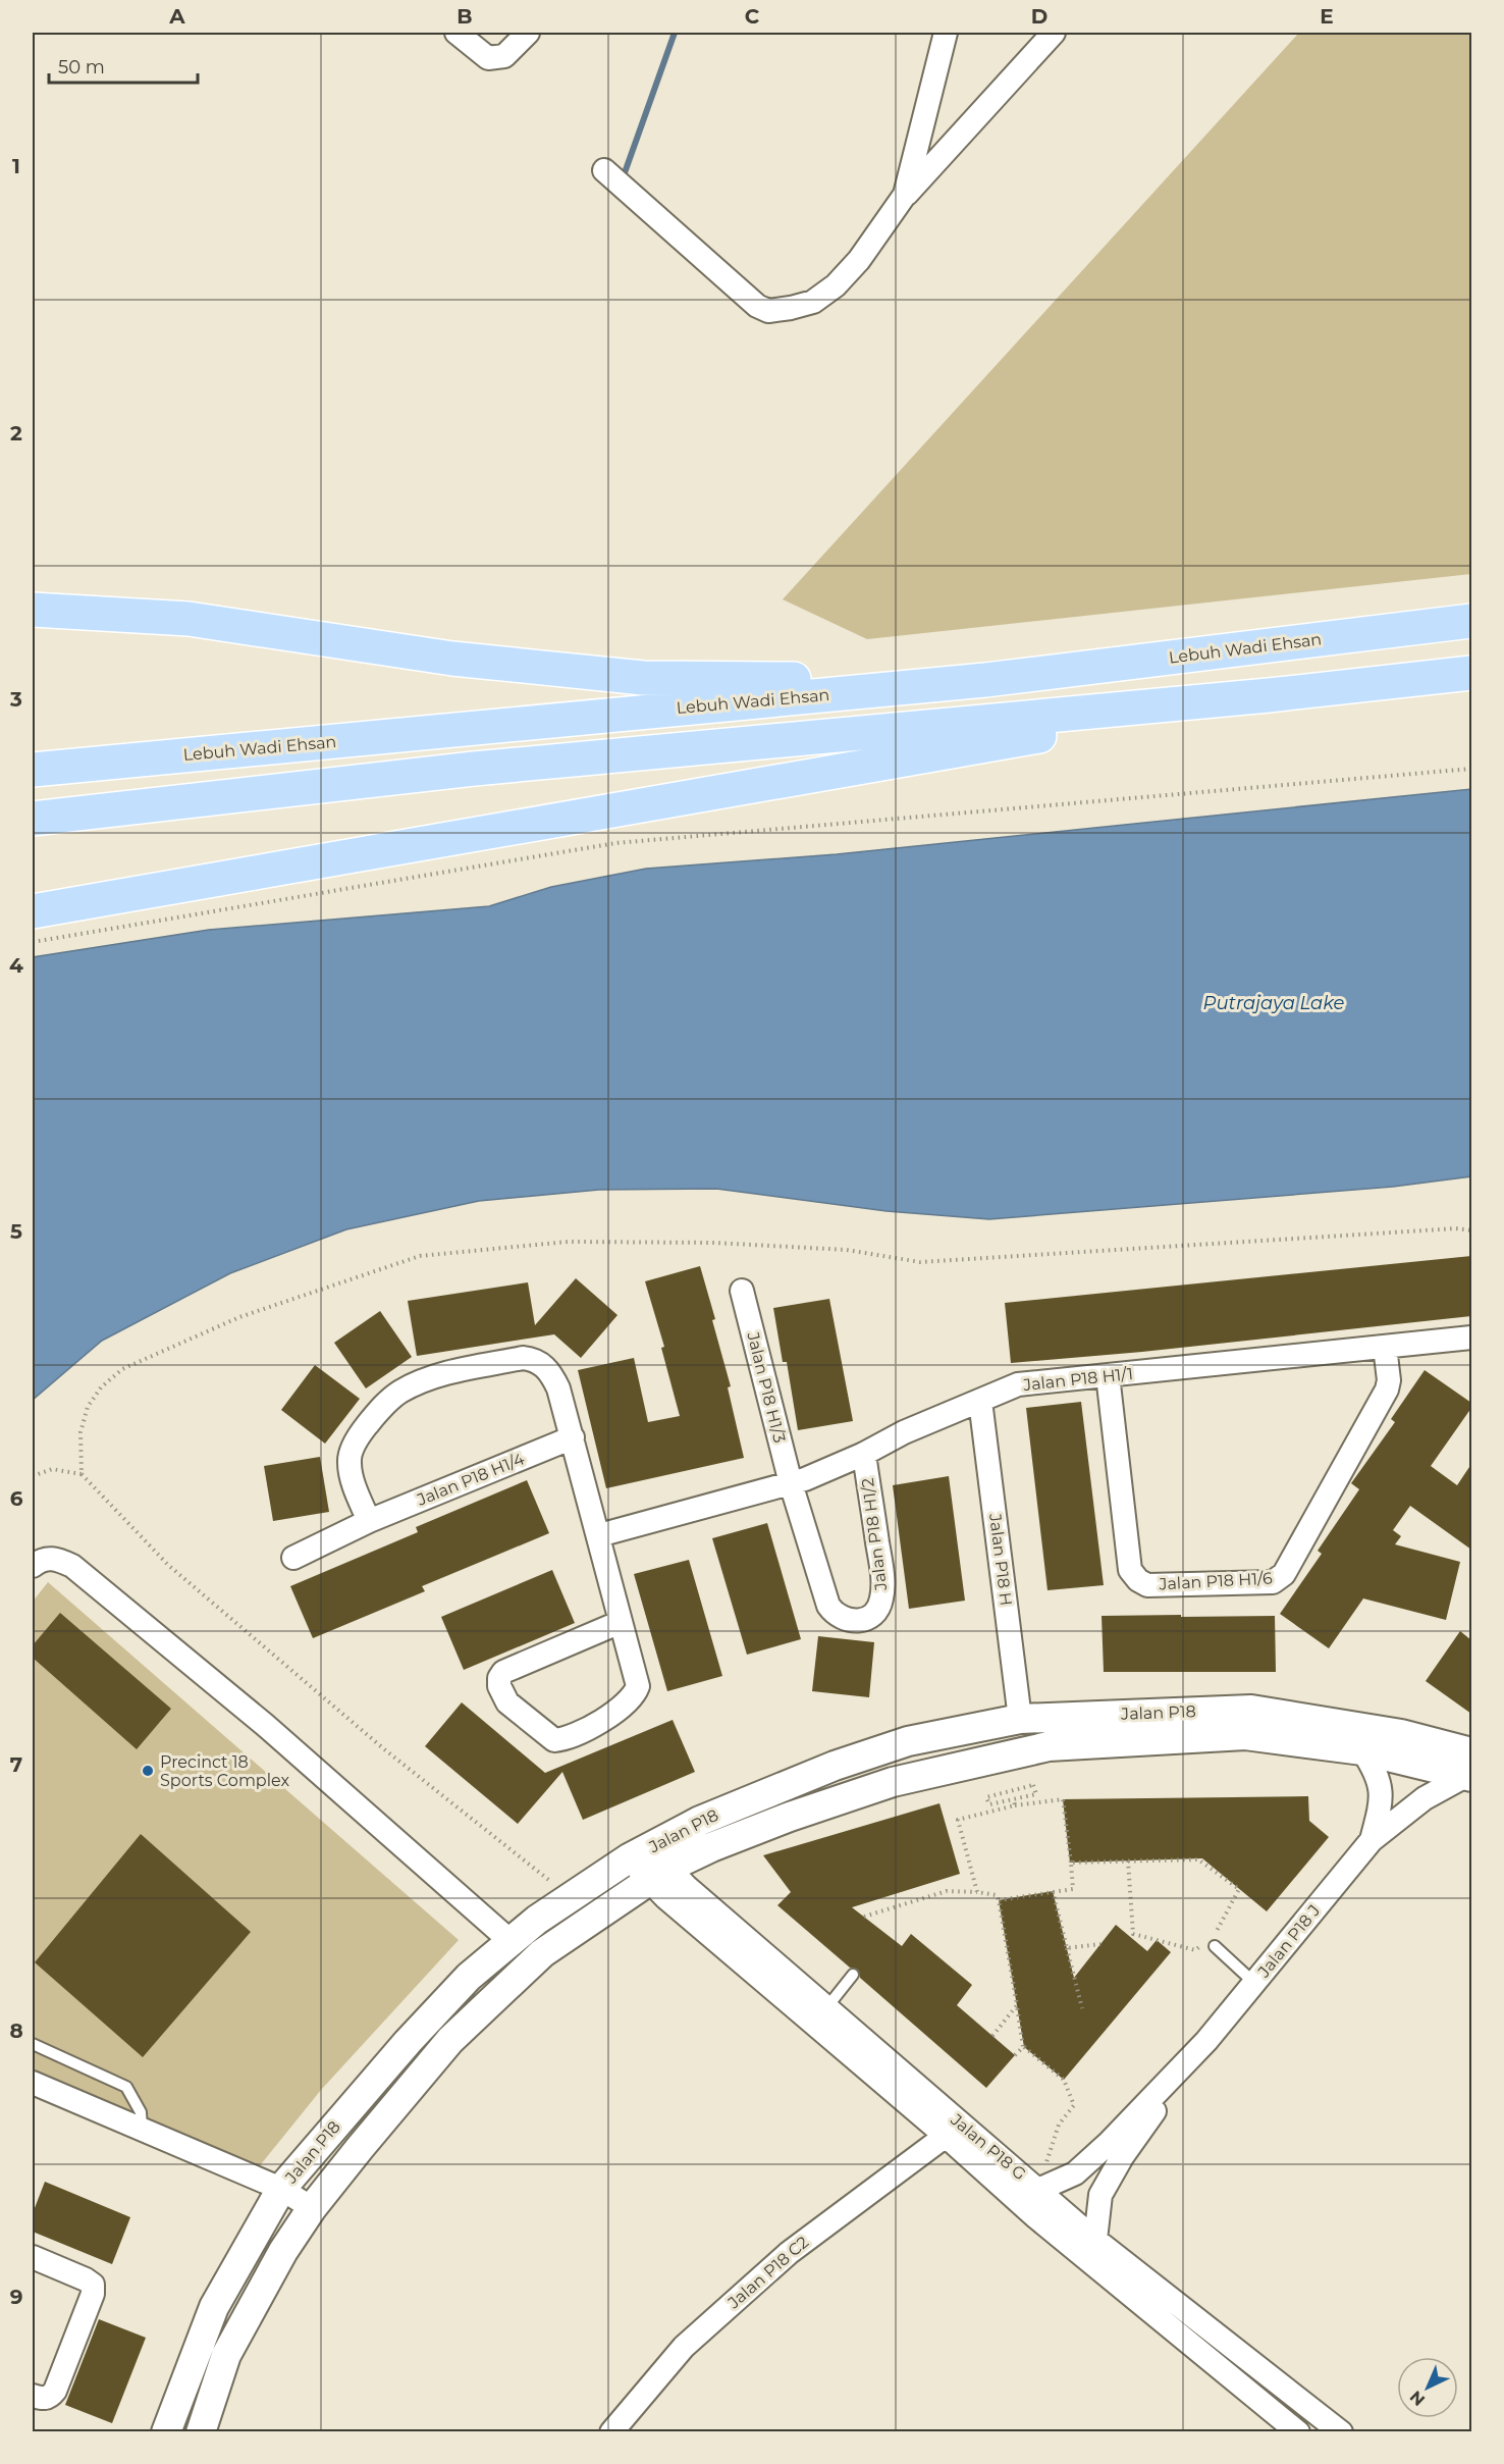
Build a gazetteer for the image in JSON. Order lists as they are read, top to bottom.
{
  "streets": {
    "main road": ["Lebuh Wadi Ehsan"],
    "street": [
      "Jalan P18 H1/1",
      "Jalan P18 H1/3",
      "Jalan P18 H1/4",
      "Jalan P18 H1/2",
      "Jalan P18 H",
      "Jalan P18 H1/6",
      "Jalan P18",
      "Jalan P18 J",
      "Jalan P18 G",
      "Jalan P18 C2"
    ]
  },
  "crossings": [
    ["Jalan P18 H1/1", "Jalan P18 H1/3"],
    ["Jalan P18 H1/1", "Jalan P18 H1/2"],
    ["Jalan P18 H1/1", "Jalan P18 H"],
    ["Jalan P18 H1/1", "Jalan P18 H1/6"],
    ["Jalan P18 H1/3", "Jalan P18 H1/2"],
    ["Jalan P18 H", "Jalan P18"],
    ["Jalan P18", "Jalan P18 J"],
    ["Jalan P18", "Jalan P18 G"],
    ["Jalan P18 J", "Jalan P18 G"],
    ["Jalan P18 G", "Jalan P18 C2"]
  ],
  "water": ["Putrajaya Lake"],
  "places": ["Precinct 18 Sports Complex"],
  "scale_bar": "50 m",
  "north": "bottom left",
  "grid": {
    "columns": [
      "A",
      "B",
      "C",
      "D",
      "E"
    ],
    "rows": [
      "1",
      "2",
      "3",
      "4",
      "5",
      "6",
      "7",
      "8",
      "9"
    ]
  }
}
